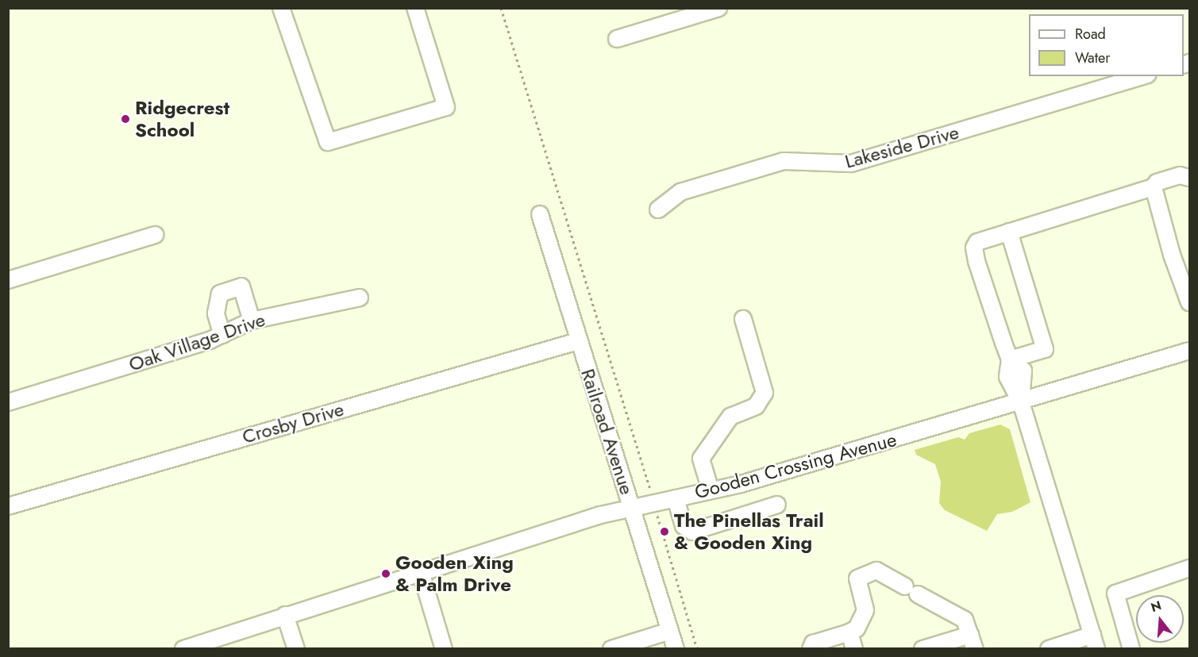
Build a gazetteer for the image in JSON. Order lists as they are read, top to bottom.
{
  "streets": {
    "street": [
      "Lakeside Drive",
      "Oak Village Drive",
      "Crosby Drive",
      "Railroad Avenue",
      "Gooden Crossing Avenue"
    ]
  },
  "crossings": [
    ["Crosby Drive", "Railroad Avenue"],
    ["Railroad Avenue", "Gooden Crossing Avenue"]
  ],
  "places": ["Ridgecrest School", "The Pinellas Trail & Gooden Xing", "Gooden Xing & Palm Drive"],
  "legend": ["Road", "Water"],
  "north": "top"
}
